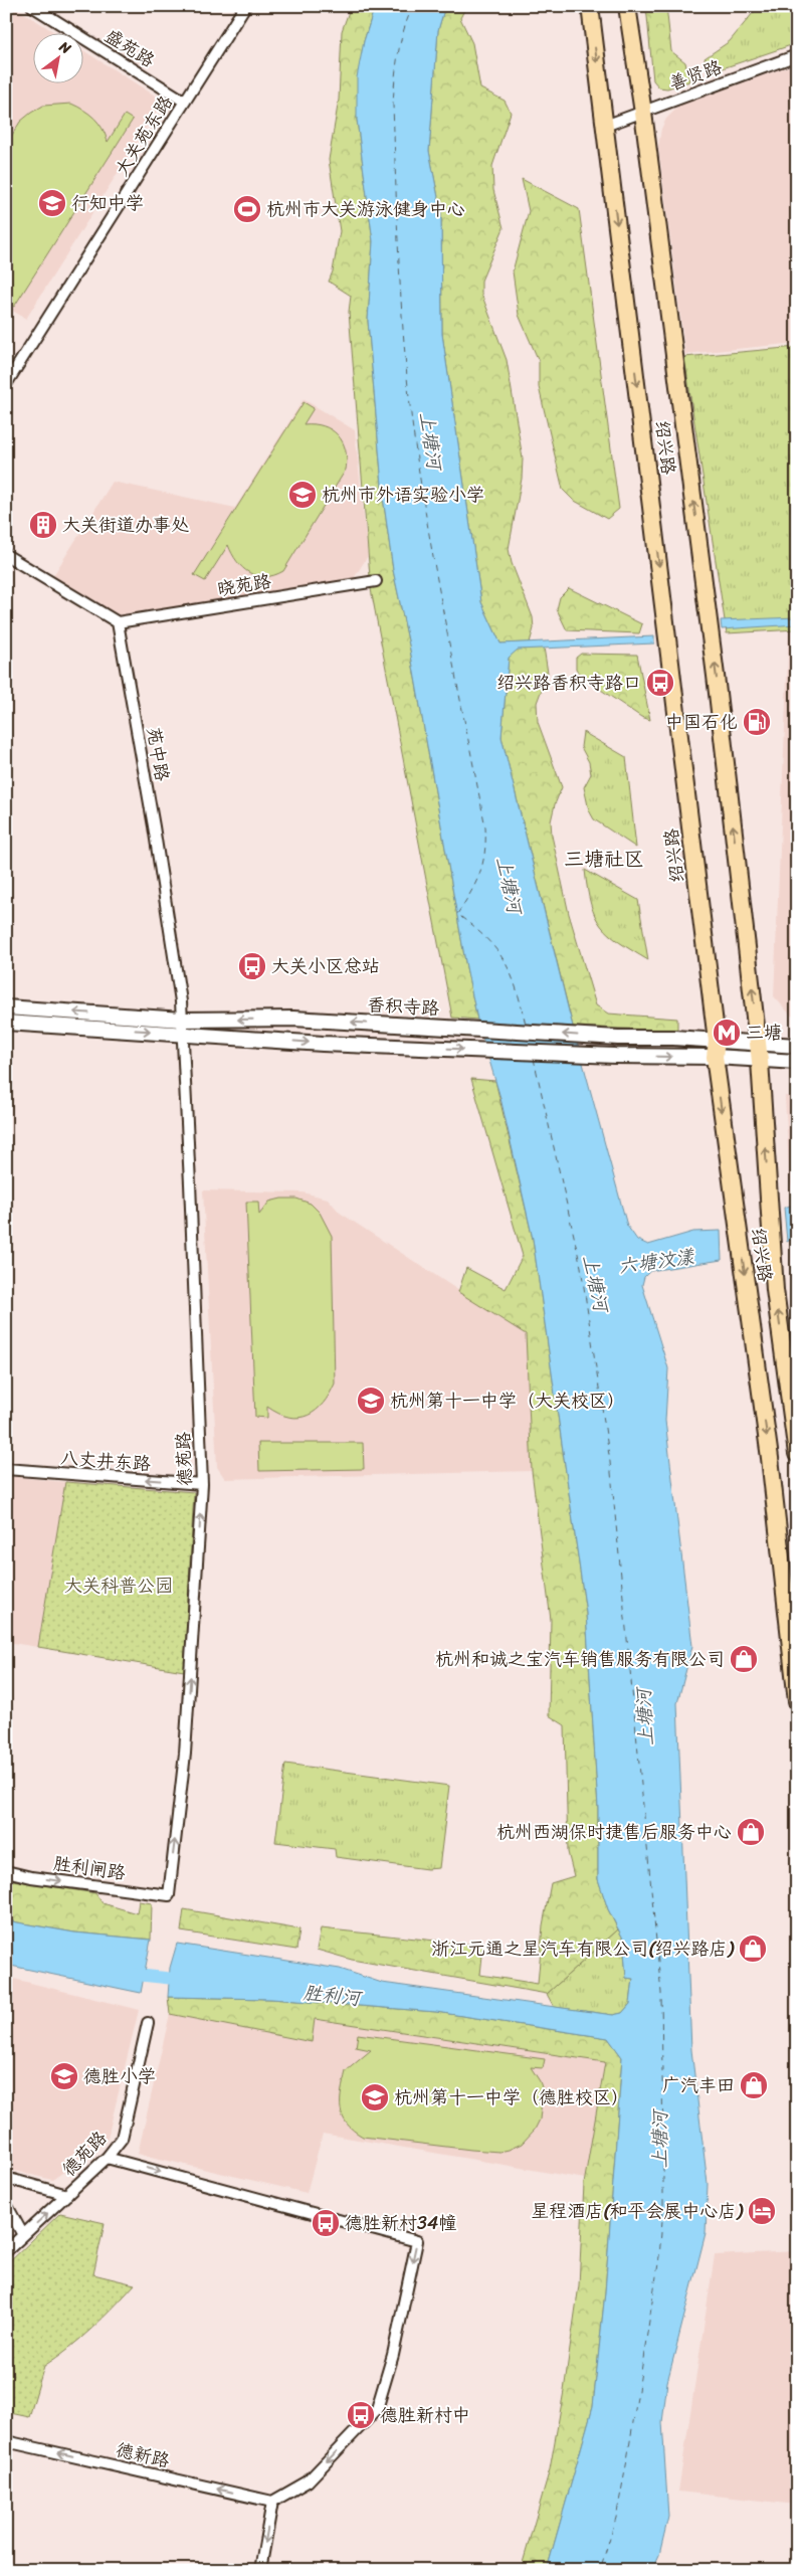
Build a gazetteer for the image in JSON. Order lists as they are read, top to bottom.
{
  "streets": {
    "main road": ["绍兴路", "香积寺路"],
    "street": [
      "盛苑路",
      "善贤路",
      "大关苑东路",
      "晓苑路",
      "苑中路",
      "德苑路",
      "八丈井东路",
      "胜利闸路",
      "德新路"
    ]
  },
  "crossings": [
    ["盛苑路", "大关苑东路"],
    ["善贤路", "绍兴路"],
    ["绍兴路", "香积寺路"],
    ["晓苑路", "苑中路"],
    ["苑中路", "香积寺路"],
    ["苑中路", "德苑路"],
    ["香积寺路", "德苑路"],
    ["德苑路", "八丈井东路"],
    ["德苑路", "胜利闸路"]
  ],
  "one_way": [
    "德苑路",
    "八丈井东路",
    "胜利闸路",
    "德新路"
  ],
  "districts": ["三塘社区"],
  "water": ["上塘河", "六塘汶漾", "胜利河"],
  "parks": ["大关科普公园"],
  "places": {
    "school or university": [
      "行知中学",
      "杭州市外语实验小学",
      "杭州第十一中学（大关校区）",
      "德胜小学",
      "杭州第十一中学（德胜校区）"
    ],
    "sports": ["杭州市大关游泳健身中心"],
    "building": ["大关街道办事处"],
    "bus stop": [
      "绍兴路香积寺路口",
      "大关小区总站",
      "德胜新村34幢",
      "德胜新村中"
    ],
    "fuel station": ["中国石化"],
    "metro station": ["三塘"],
    "shop": [
      "杭州和诚之宝汽车销售服务有限公司",
      "杭州西湖保时捷售后服务中心",
      "浙江元通之星汽车有限公司(绍兴路店)",
      "广汽丰田"
    ],
    "hotel": ["星程酒店(和平会展中心店)"]
  },
  "north": "top right"
}
